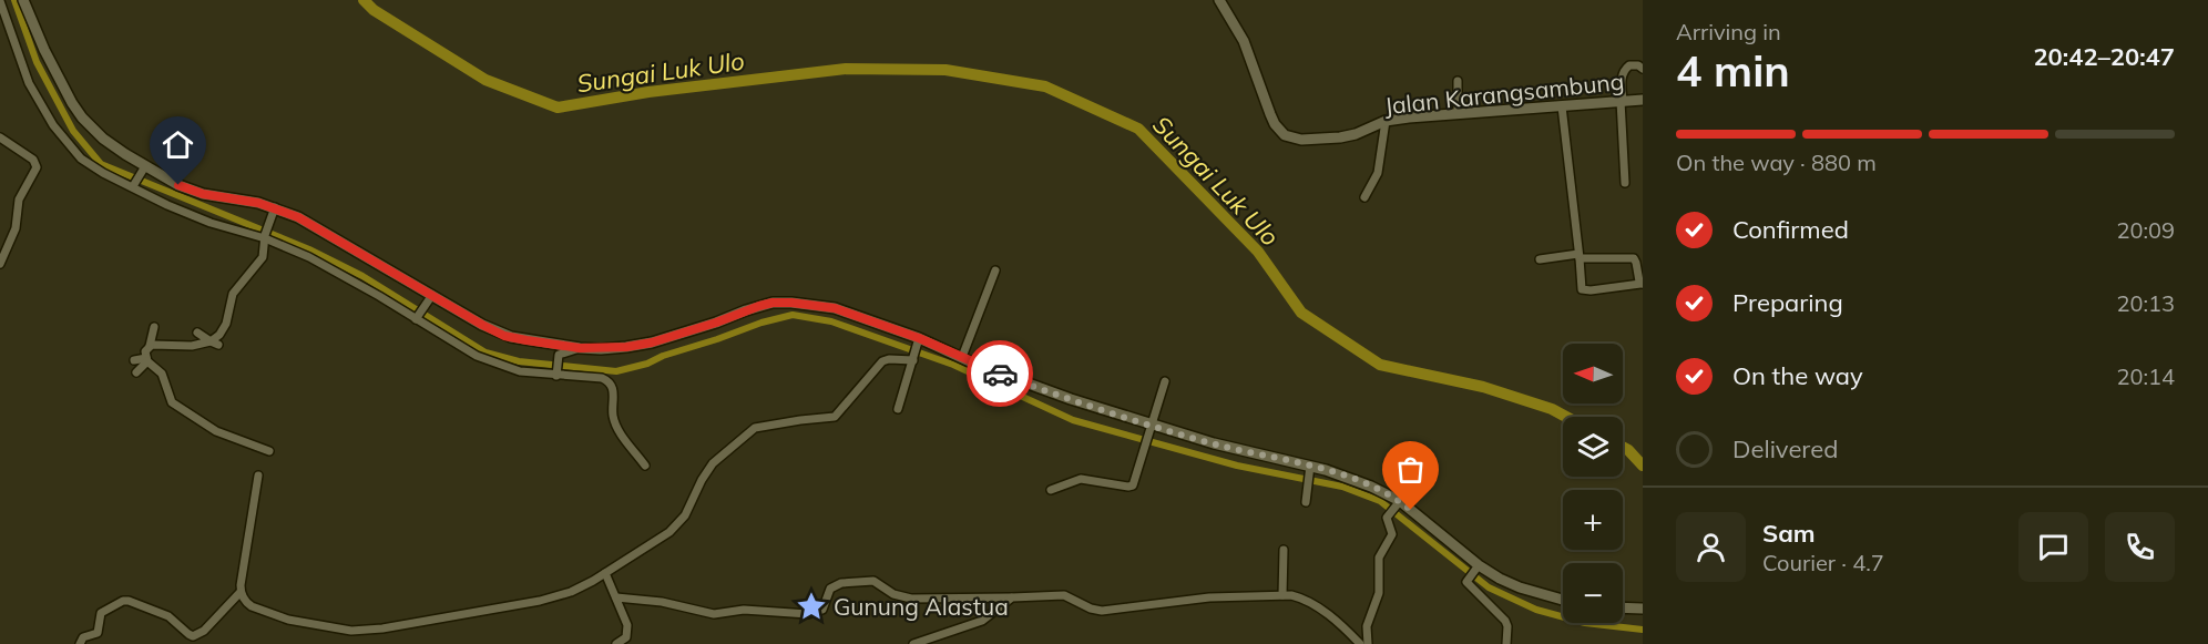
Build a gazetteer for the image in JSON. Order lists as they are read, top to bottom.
{
  "streets": {
    "main road": ["Jalan Karangsambung"]
  },
  "water": ["Sungai Luk Ulo"],
  "places": {
    "place": ["Gunung Alastua"]
  },
  "north": "left",
  "page": {
    "heading": ["4 min", "Arriving in", "20:42–20:47"],
    "panel": ["Sam", "Courier · 4.7"],
    "bar": "On the way · 880 m",
    "list": [
      ["Confirmed", "20:09"],
      ["Preparing", "20:13"],
      ["On the way", "20:14"],
      "Delivered"
    ],
    "map_buttons": ["+", "−"]
  }
}
